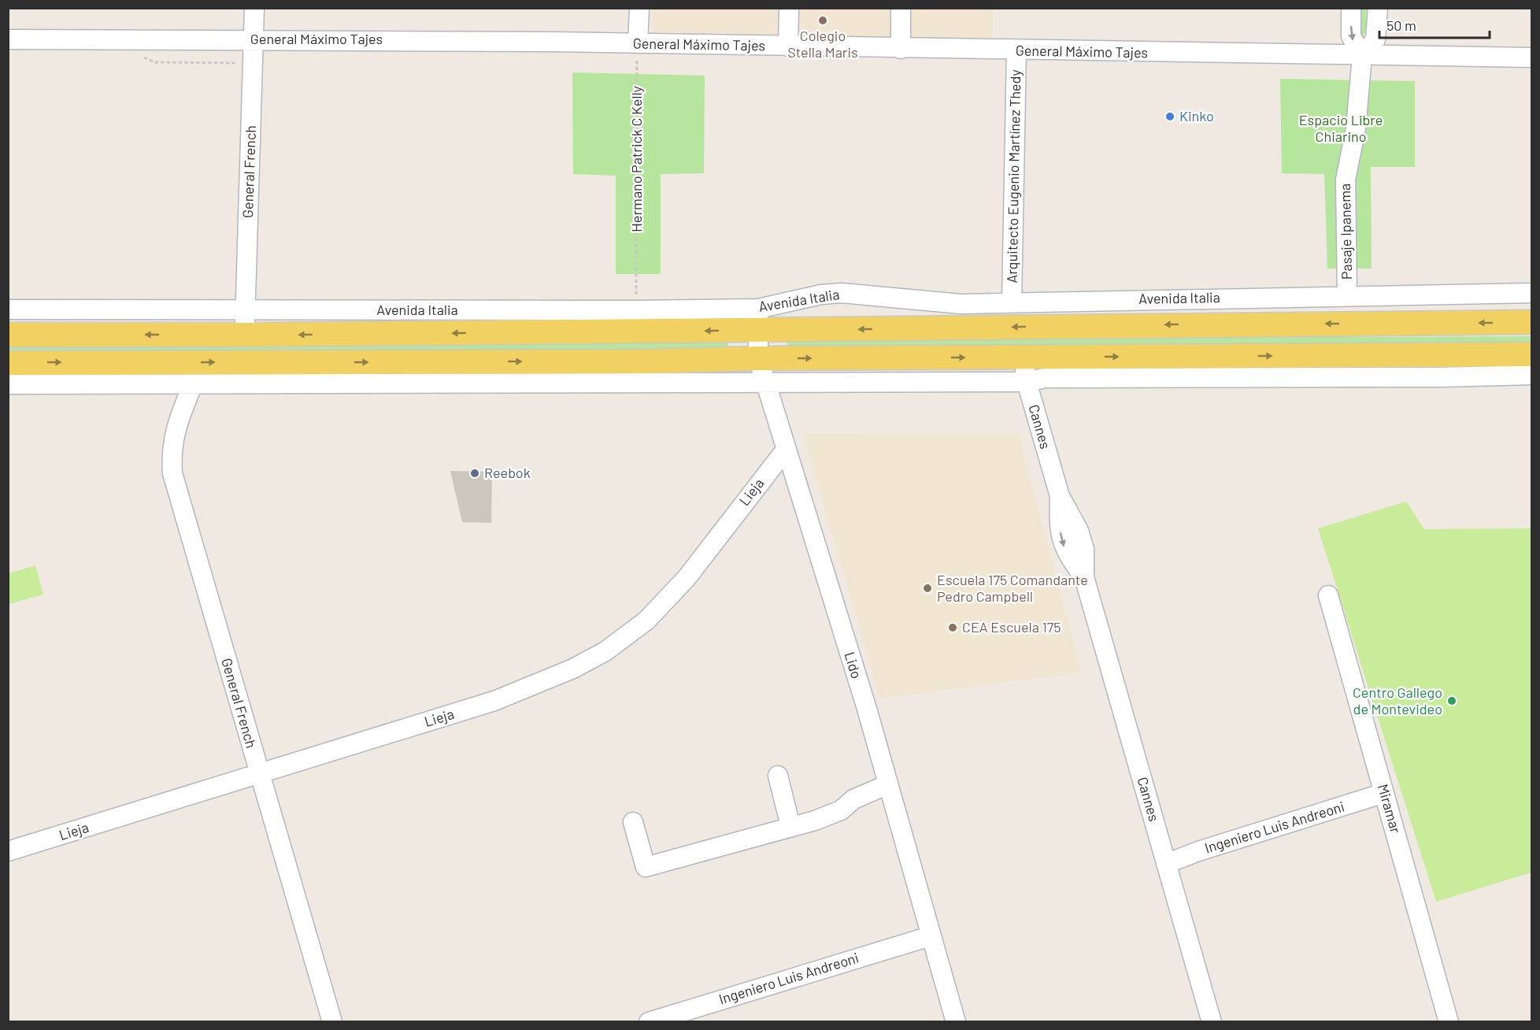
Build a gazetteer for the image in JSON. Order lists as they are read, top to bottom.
{
  "streets": {
    "main road": ["Avenida Italia"],
    "street": [
      "General Máximo Tajes",
      "General French",
      "Arquitecto Eugenio Martínez Thedy",
      "Pasaje Ipanema",
      "Cannes",
      "Lieja",
      "Lido",
      "Miramar",
      "Ingeniero Luis Andreoni"
    ],
    "path": ["Hermano Patrick C Kelly"]
  },
  "crossings": [
    ["General Máximo Tajes", "Hermano Patrick C Kelly"],
    ["General Máximo Tajes", "General French"],
    ["General Máximo Tajes", "Arquitecto Eugenio Martínez Thedy"],
    ["General Máximo Tajes", "Pasaje Ipanema"],
    ["Hermano Patrick C Kelly", "Avenida Italia"],
    ["General French", "Avenida Italia"],
    ["General French", "Lieja"],
    ["Arquitecto Eugenio Martínez Thedy", "Avenida Italia"],
    ["Pasaje Ipanema", "Avenida Italia"],
    ["Avenida Italia", "Lido"],
    ["Cannes", "Ingeniero Luis Andreoni"],
    ["Lieja", "Lido"],
    ["Lido", "Ingeniero Luis Andreoni"],
    ["Miramar", "Ingeniero Luis Andreoni"]
  ],
  "parks": ["Espacio Libre Chiarino"],
  "places": [
    "Colegio Stella Maris",
    "Kinko",
    "Reebok",
    "Escuela 175 Comandante Pedro Campbell",
    "CEA Escuela 175",
    "Centro Gallego de Montevideo"
  ],
  "scale_bar": "50 m"
}
